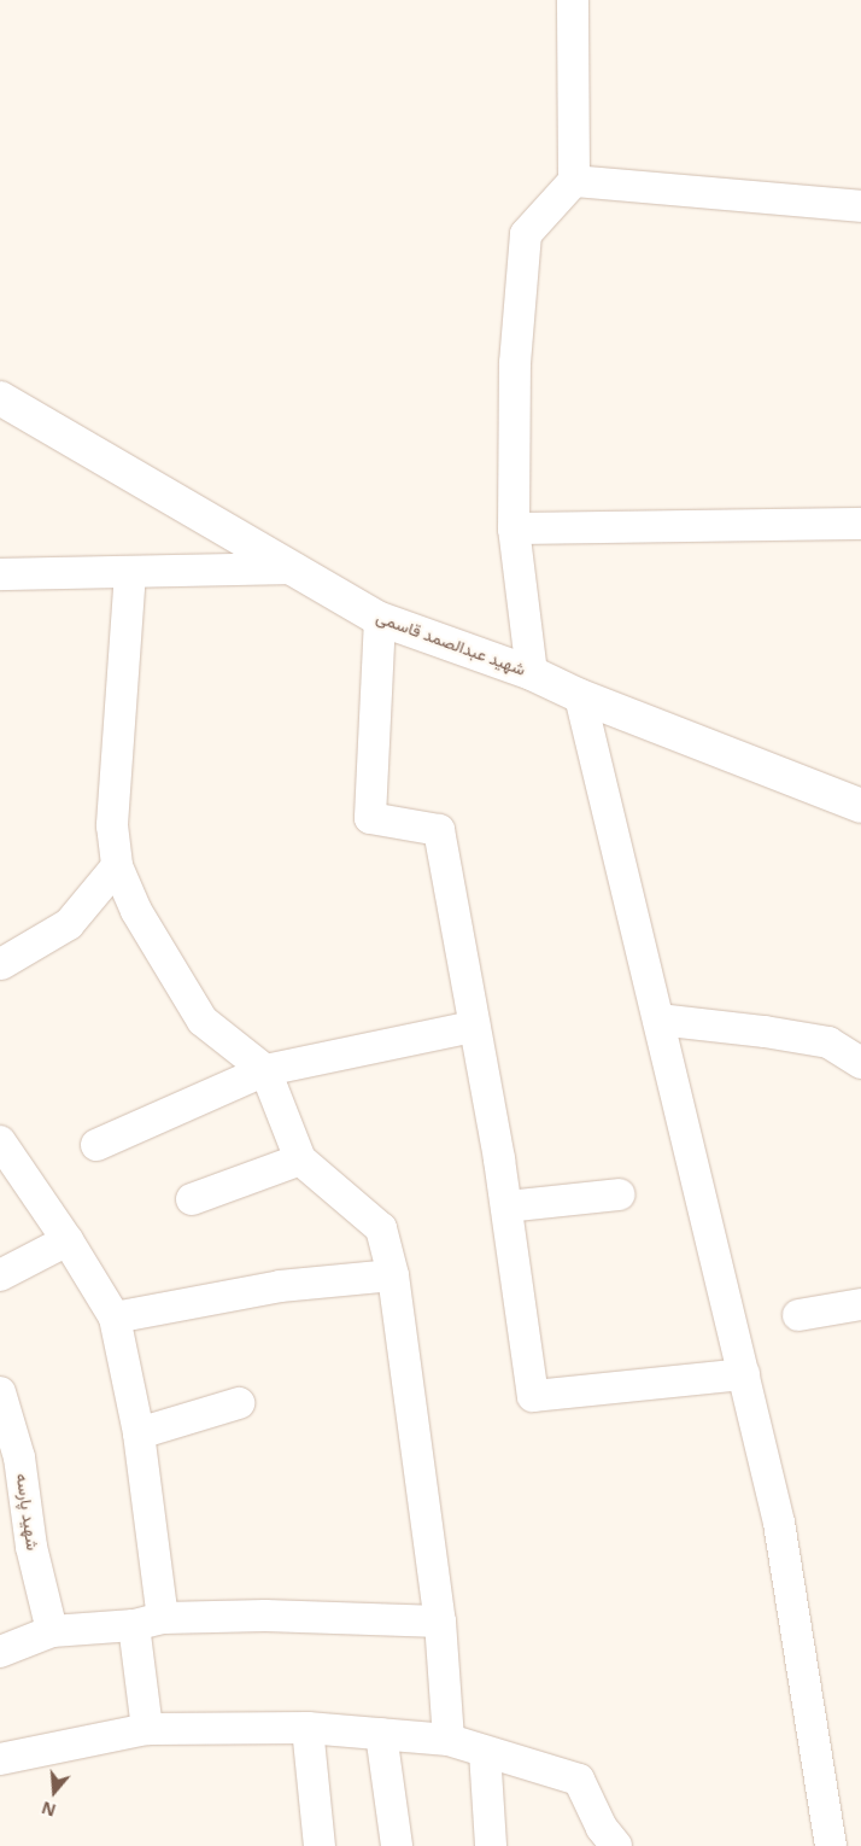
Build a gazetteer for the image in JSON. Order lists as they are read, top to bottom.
{
  "streets": {
    "street": ["شهید عبدالصمد قاسمی", "شهید پارسه"]
  },
  "north": "bottom"
}
